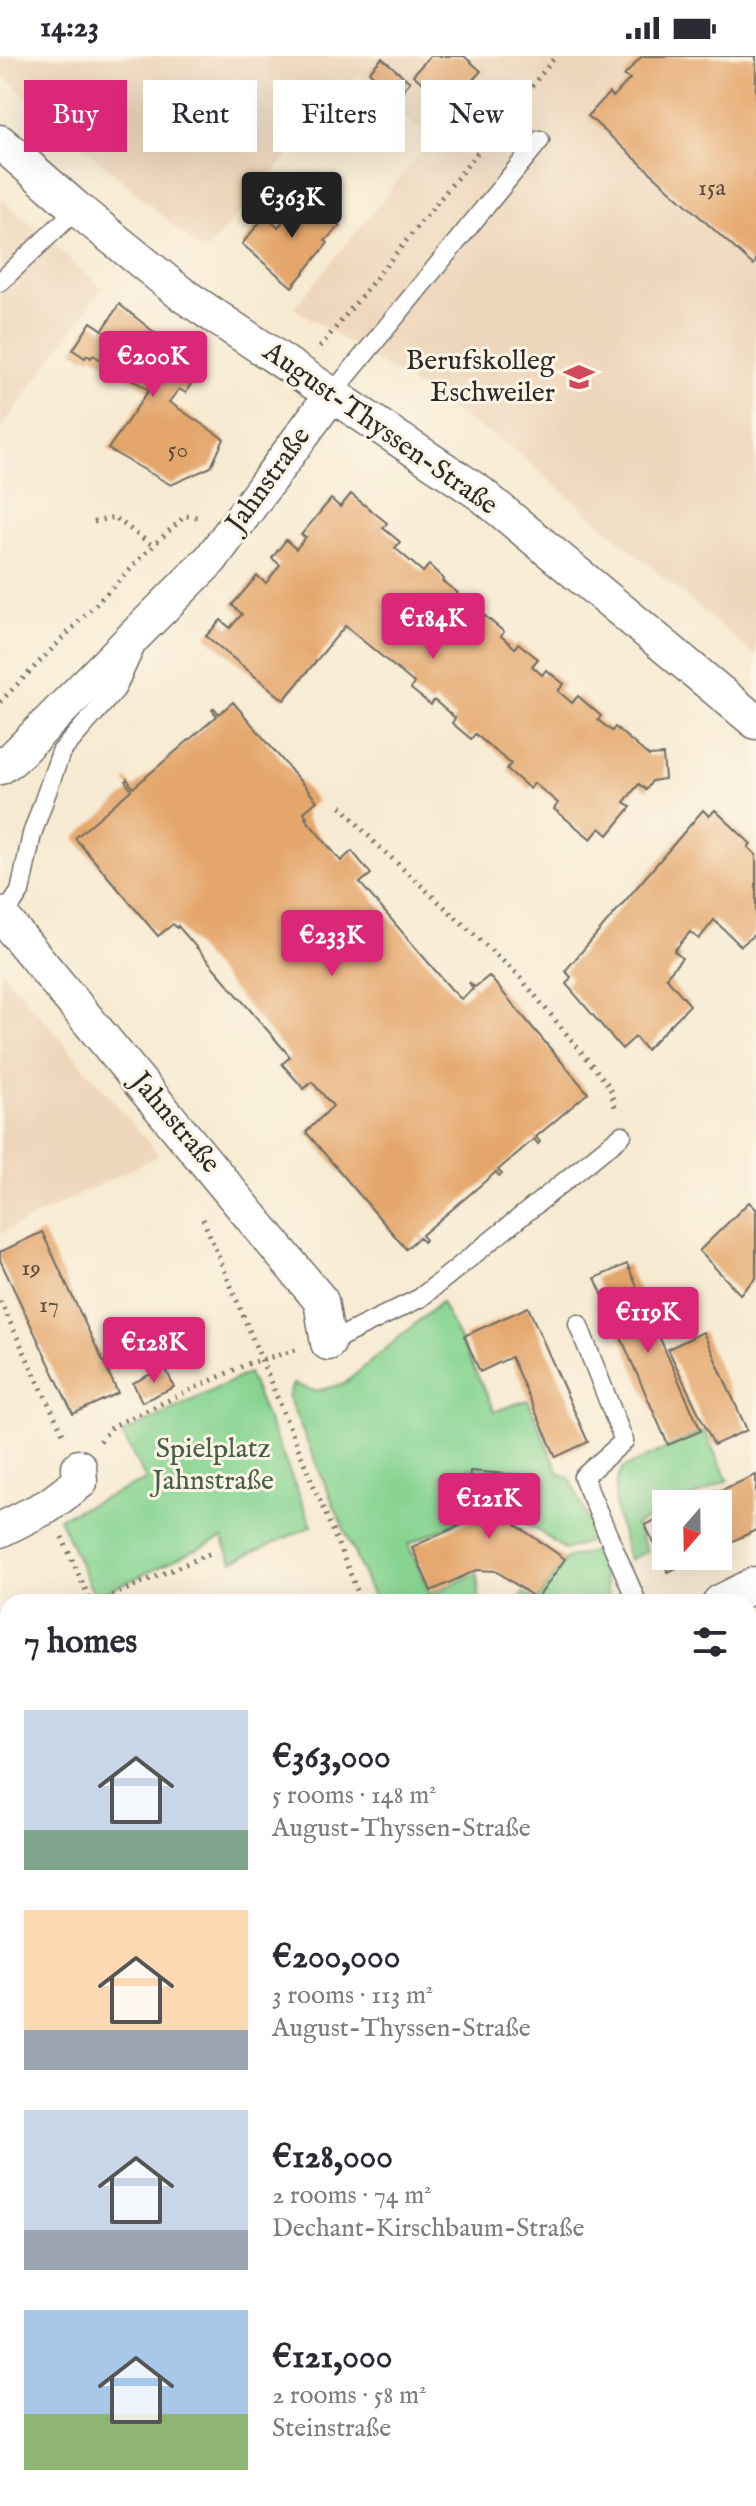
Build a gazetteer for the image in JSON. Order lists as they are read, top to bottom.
{
  "streets": {
    "street": ["August-Thyssen-Straße", "Jahnstraße"]
  },
  "crossings": [
    ["August-Thyssen-Straße", "Jahnstraße"]
  ],
  "parks": ["Spielplatz Jahnstraße"],
  "places": {
    "school or university": ["Berufskolleg Eschweiler"]
  },
  "house_numbers": [
    "15a",
    "50",
    "19",
    "17"
  ],
  "north": "bottom",
  "page": {
    "status": "14:23",
    "chip": [
      "Buy",
      "Rent",
      "Filters",
      "New"
    ],
    "price": [
      "€363K",
      "€200K",
      "€184K",
      "€233K",
      "€119K",
      "€128K",
      "€121K"
    ],
    "heading": "7 homes",
    "list": [
      {
        "name": "€363,000",
        "note": "5 rooms · 148 m² · August-Thyssen-Straße"
      },
      {
        "name": "€200,000",
        "note": "3 rooms · 113 m² · August-Thyssen-Straße"
      },
      {
        "name": "€128,000",
        "note": "2 rooms · 74 m² · Dechant-Kirschbaum-Straße"
      },
      {
        "name": "€121,000",
        "note": "2 rooms · 58 m² · Steinstraße"
      }
    ]
  }
}
